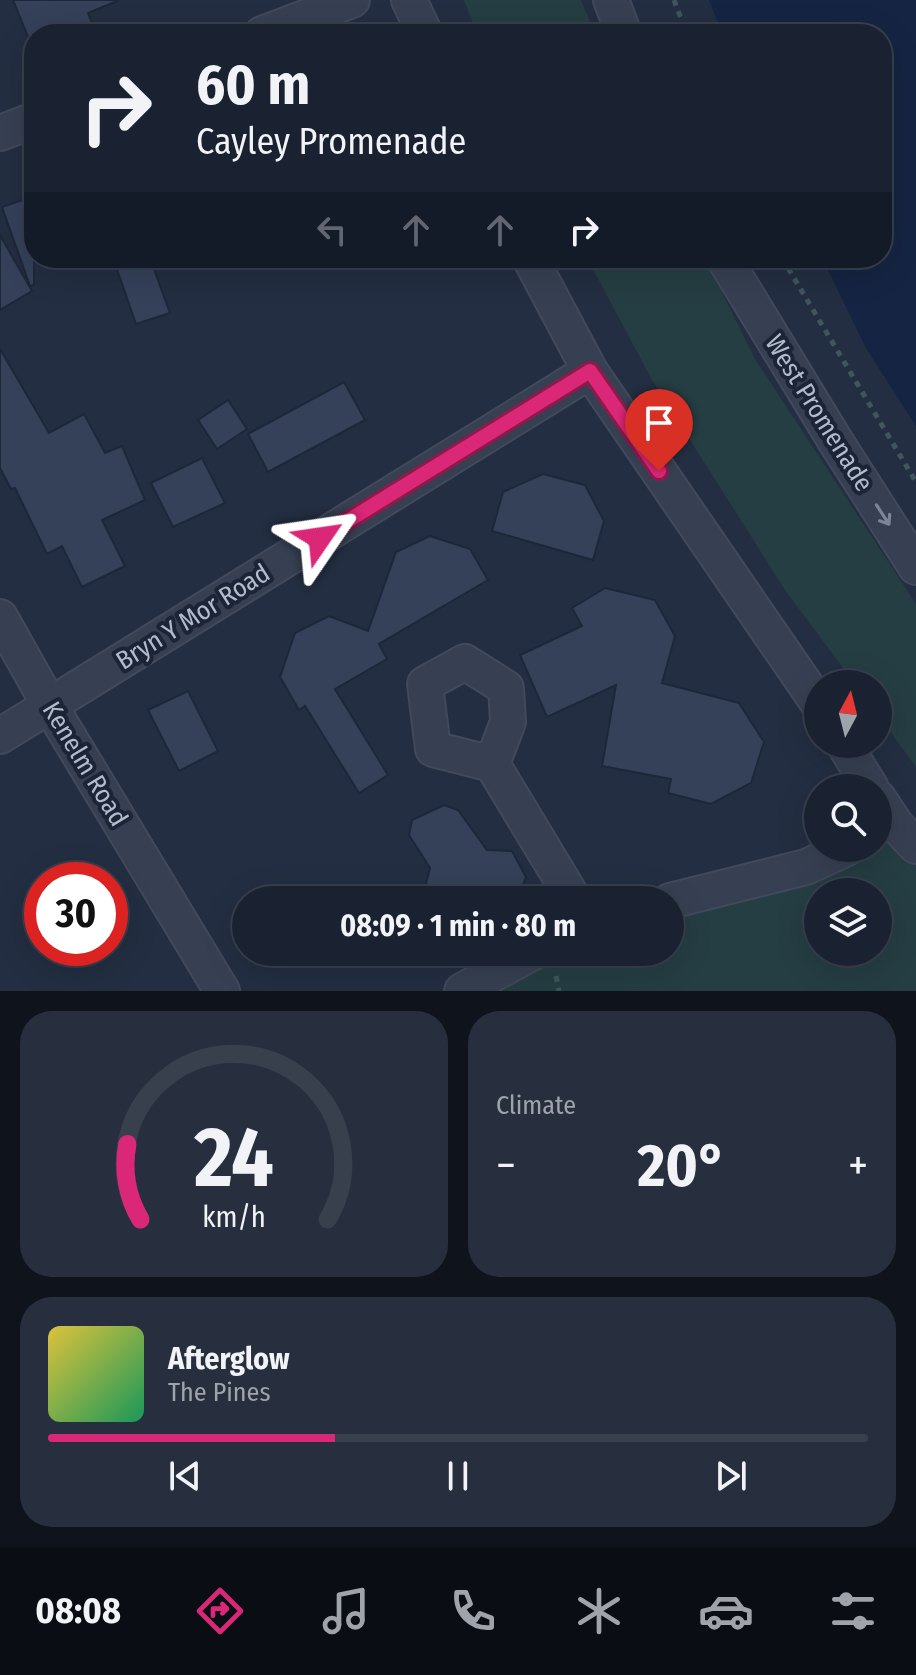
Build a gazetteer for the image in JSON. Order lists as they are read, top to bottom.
{
  "streets": {
    "street": ["West Promenade", "Bryn Y Mor Road", "Kenelm Road"]
  },
  "crossings": [
    ["Bryn Y Mor Road", "Kenelm Road"]
  ],
  "north": "top",
  "page": {
    "turn": ["60 m", "Cayley Promenade"],
    "limit": "30",
    "trip": "08:09 · 1 min · 80 m",
    "tile": "Climate",
    "heat": ["−", "20°", "+"],
    "song": ["Afterglow", "The Pines"],
    "tabs": "08:08",
    "gauge": ["24", "km/h"]
  }
}
